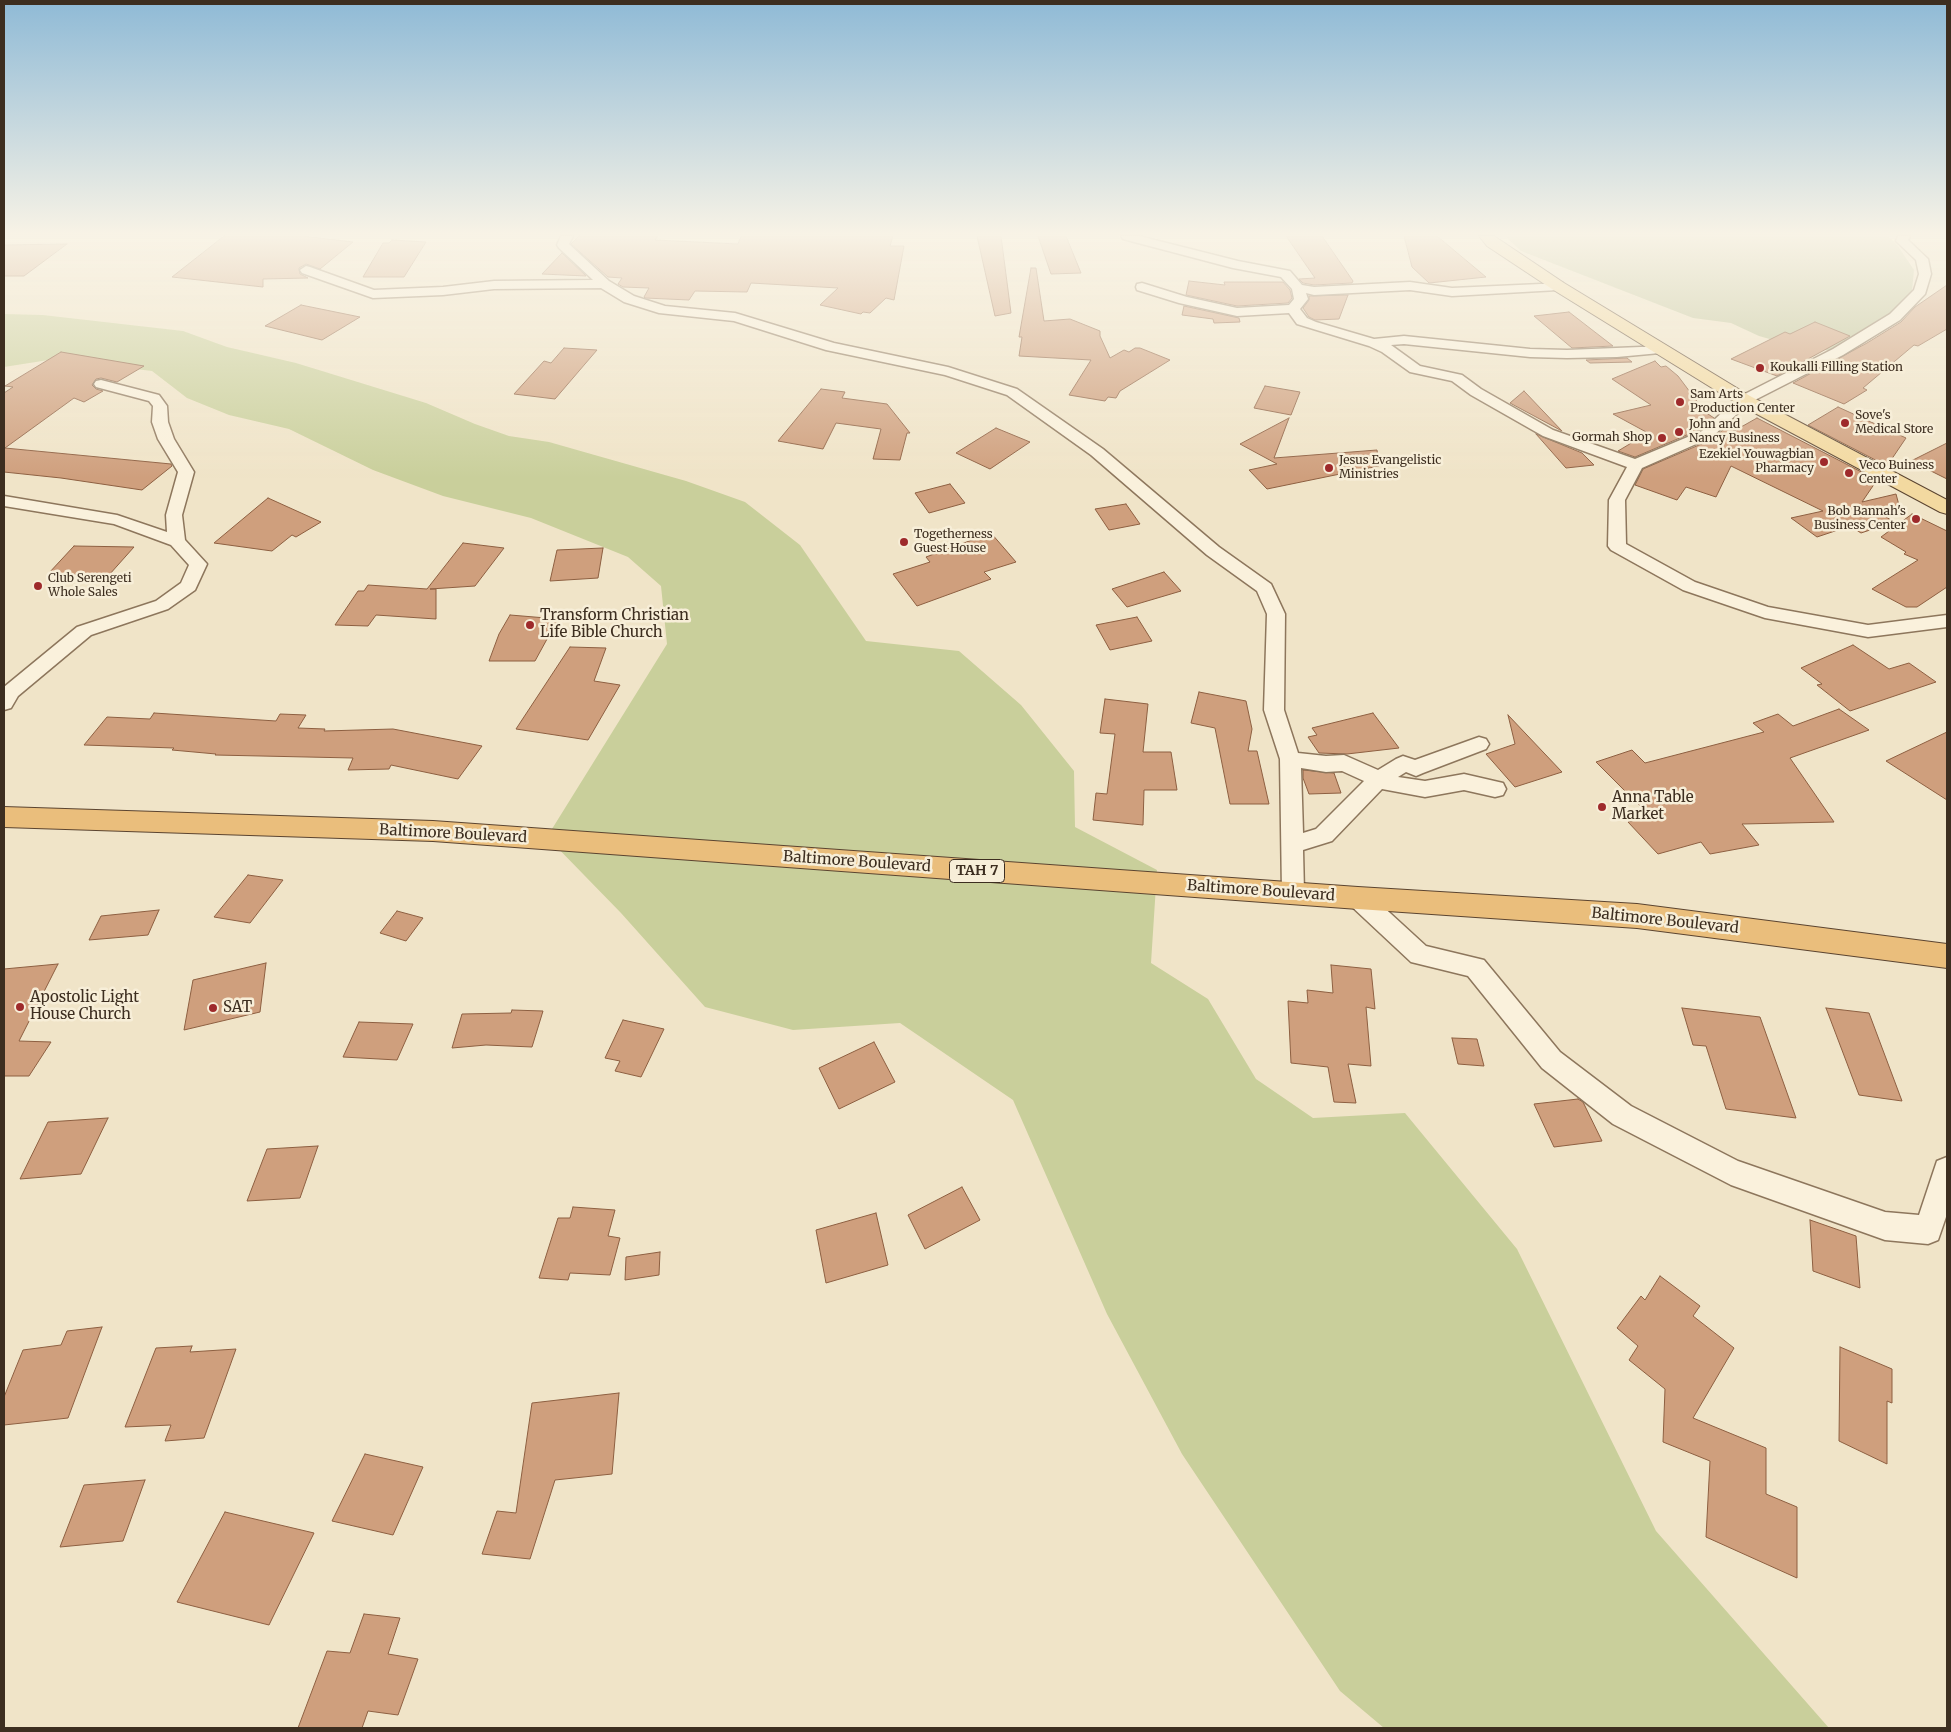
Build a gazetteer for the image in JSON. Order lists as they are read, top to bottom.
{
  "streets": {
    "highway": ["Baltimore Boulevard", "TAH 7"]
  },
  "places": [
    "Koukalli Filling Station",
    "Sam Arts Production Center",
    "Sove's Medical Store",
    "John and Nancy Business",
    "Gormah Shop",
    "Ezekiel Youwagbian Pharmacy",
    "Jesus Evangelistic Ministries",
    "Veco Buiness Center",
    "Bob Bannah's Business Center",
    "Togetherness Guest House",
    "Club Serengeti Whole Sales",
    "Transform Christian Life Bible Church",
    "Anna Table Market",
    "Apostolic Light House Church",
    "SAT"
  ]
}
